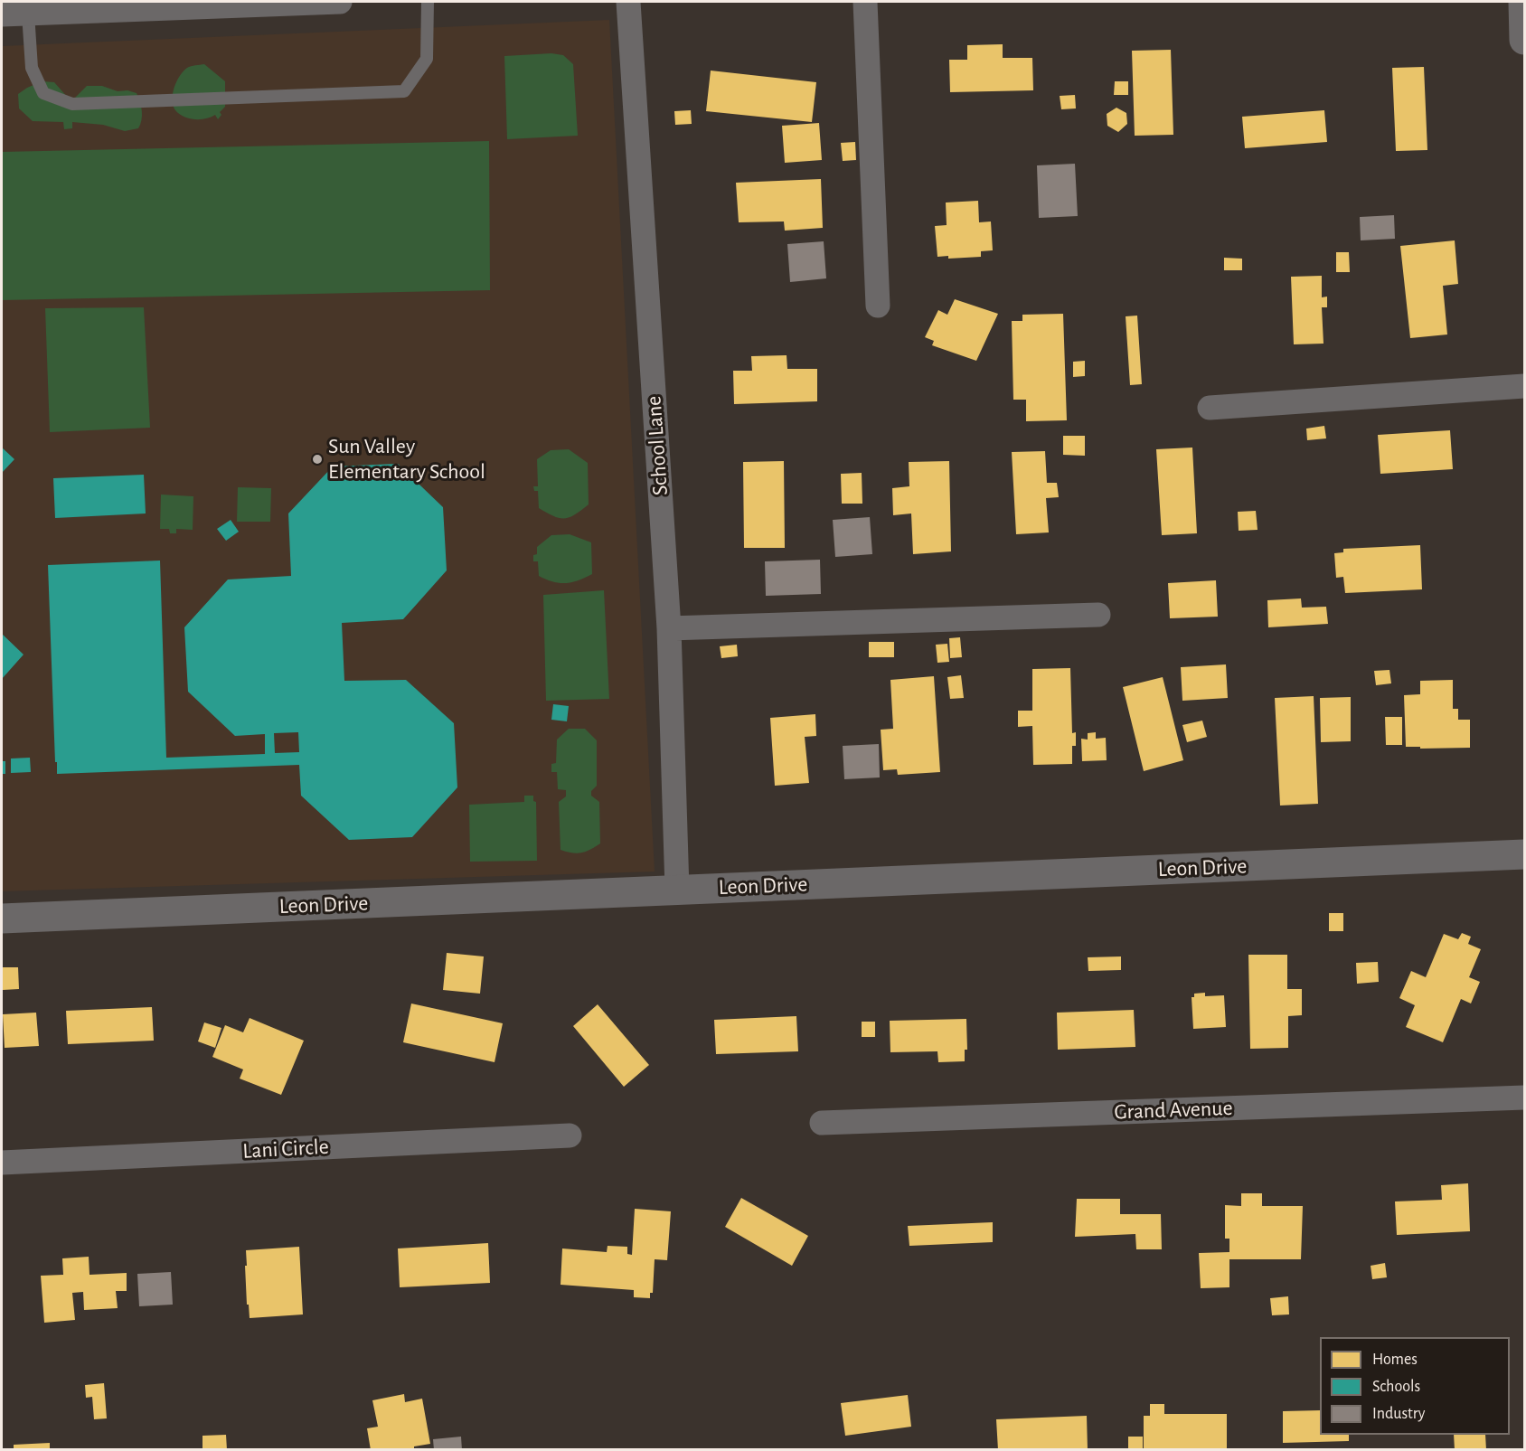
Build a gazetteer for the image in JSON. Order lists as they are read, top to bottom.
{
  "streets": {
    "street": [
      "School Lane",
      "Leon Drive",
      "Grand Avenue",
      "Lani Circle"
    ]
  },
  "crossings": [
    ["School Lane", "Leon Drive"]
  ],
  "places": ["Sun Valley Elementary School"],
  "legend": ["Homes", "Schools", "Industry"]
}
